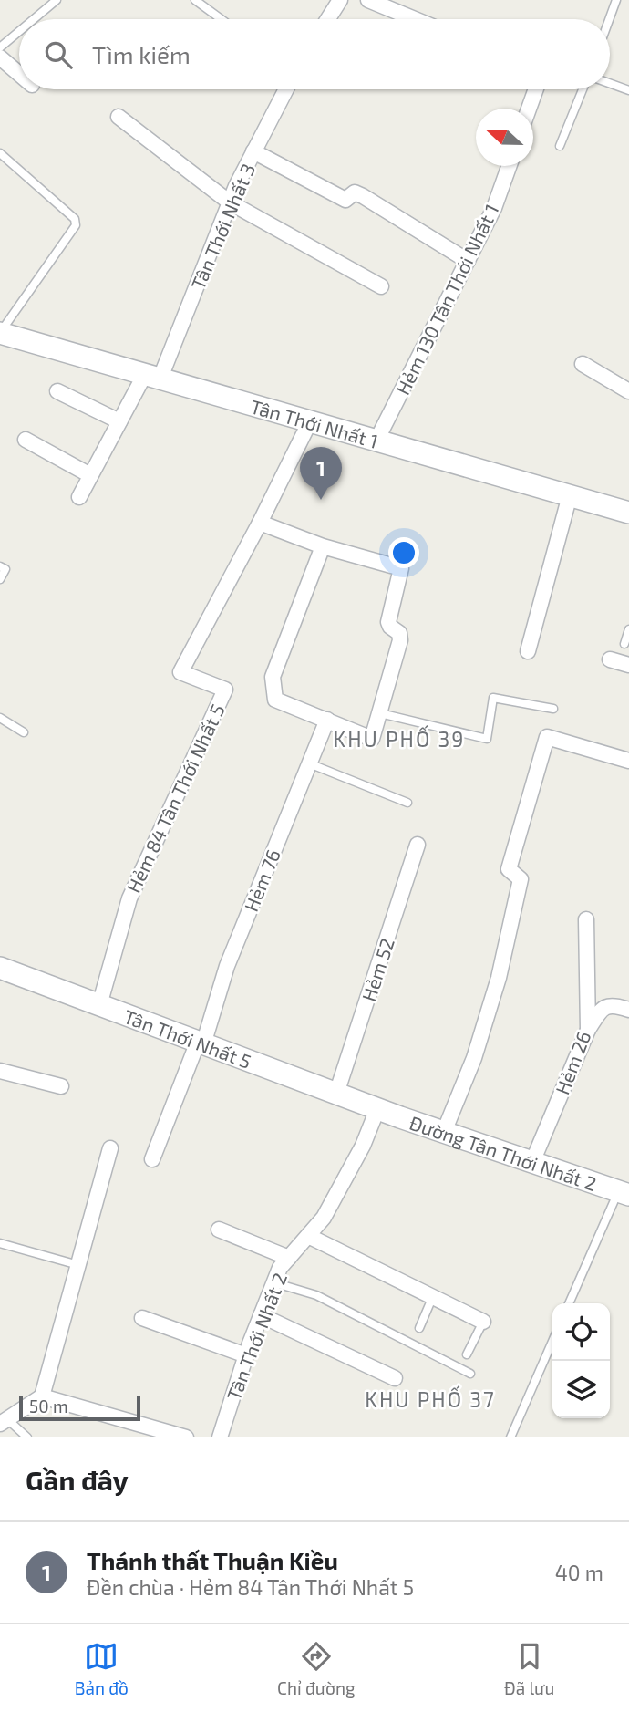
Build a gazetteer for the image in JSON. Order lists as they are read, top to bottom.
{
  "streets": {
    "street": [
      "Tân Thới Nhất 3",
      "Hẻm 130 Tân Thới Nhất 1",
      "Tân Thới Nhất 1",
      "Hẻm 84 Tân Thới Nhất 5",
      "Hẻm 76",
      "Hẻm 52",
      "Tân Thới Nhất 5",
      "Hẻm 26",
      "Đường Tân Thới Nhất 2",
      "Tân Thới Nhất 2"
    ]
  },
  "crossings": [
    ["Tân Thới Nhất 3", "Tân Thới Nhất 1"],
    ["Hẻm 130 Tân Thới Nhất 1", "Tân Thới Nhất 1"],
    ["Tân Thới Nhất 1", "Hẻm 84 Tân Thới Nhất 5"],
    ["Hẻm 84 Tân Thới Nhất 5", "Tân Thới Nhất 5"],
    ["Hẻm 76", "Tân Thới Nhất 5"],
    ["Hẻm 52", "Tân Thới Nhất 5"],
    ["Tân Thới Nhất 5", "Đường Tân Thới Nhất 2"],
    ["Tân Thới Nhất 5", "Tân Thới Nhất 2"],
    ["Hẻm 26", "Đường Tân Thới Nhất 2"],
    ["Đường Tân Thới Nhất 2", "Tân Thới Nhất 2"]
  ],
  "districts": ["KHU PHỐ 39", "KHU PHỐ 37"],
  "scale_bar": "50 m",
  "north": "left",
  "page": {
    "search": "Tìm kiếm",
    "pins": "1",
    "scale": "50 m",
    "heading": "Gần đây",
    "list": [
      {
        "mark": "1",
        "name": "Thánh thất Thuận Kiều",
        "note": "Đền chùa · Hẻm 84 Tân Thới Nhất 5",
        "value": "40 m"
      }
    ],
    "nav": ["Bản đồ", "Chỉ đường", "Đã lưu"]
  }
}
